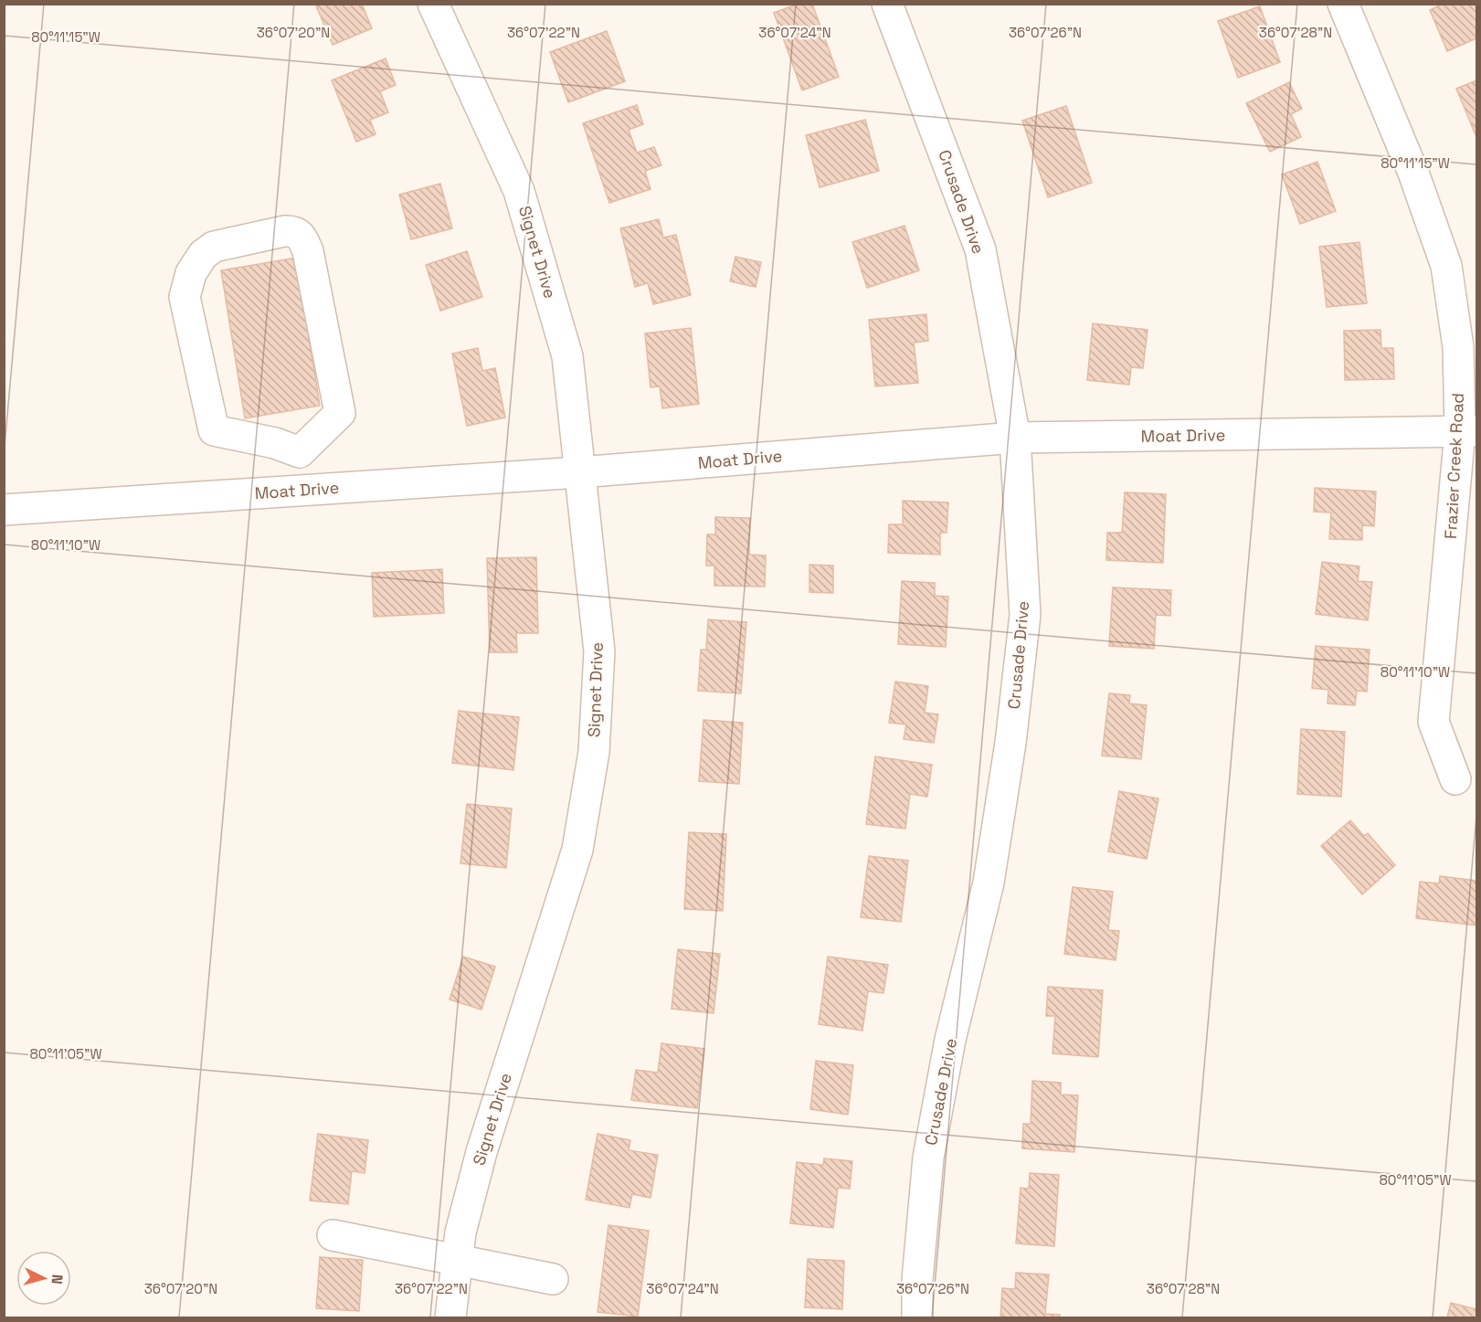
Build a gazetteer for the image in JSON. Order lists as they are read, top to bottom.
{
  "streets": {
    "street": [
      "Crusade Drive",
      "Signet Drive",
      "Moat Drive",
      "Frazier Creek Road"
    ]
  },
  "crossings": [
    ["Crusade Drive", "Moat Drive"],
    ["Signet Drive", "Moat Drive"],
    ["Moat Drive", "Frazier Creek Road"]
  ],
  "north": "right",
  "coordinates": [
    "36°07'20\"N",
    "36°07'22\"N",
    "36°07'24\"N",
    "36°07'26\"N",
    "36°07'28\"N",
    "80°11'15\"W",
    "80°11'10\"W",
    "80°11'05\"W"
  ]
}
